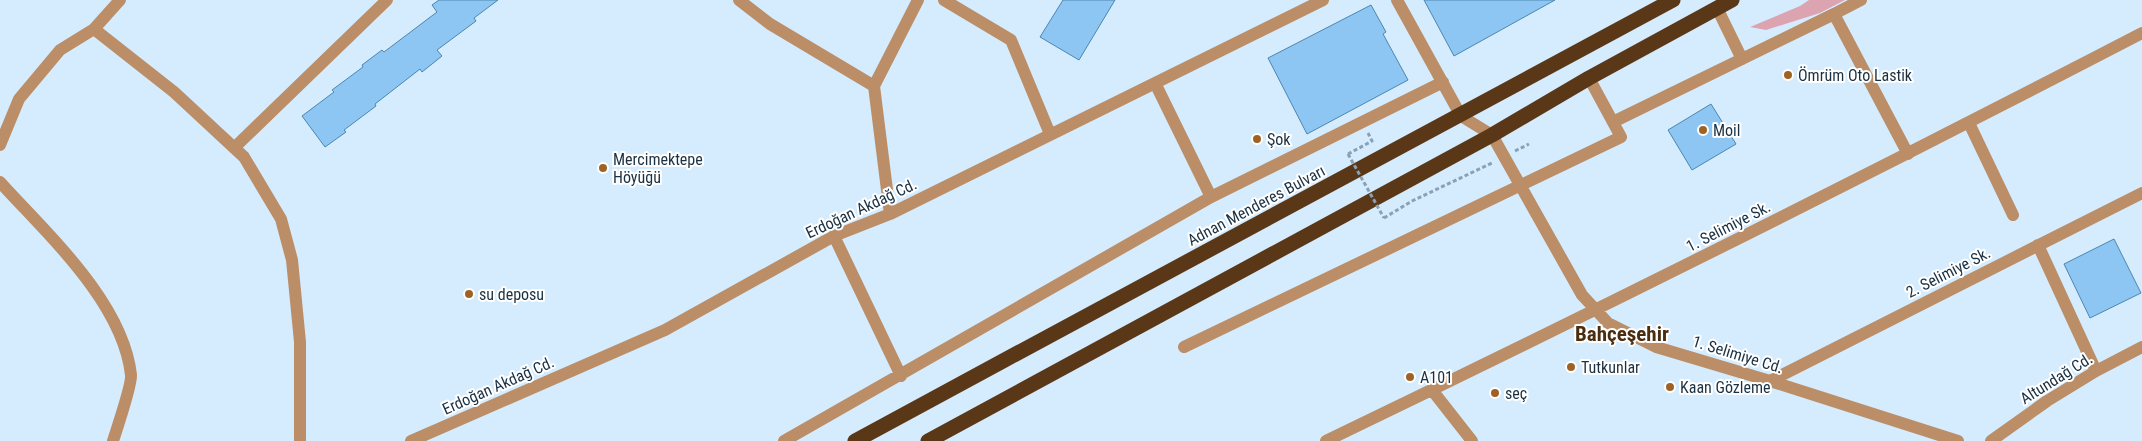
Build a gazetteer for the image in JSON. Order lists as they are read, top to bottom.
{
  "streets": {
    "highway": ["Adnan Menderes Bulvarı"],
    "street": [
      "Erdoğan Akdağ Cd.",
      "1. Selimiye Sk.",
      "2. Selimiye Sk.",
      "1. Selimiye Cd.",
      "Altundağ Cd."
    ]
  },
  "crossings": [
    ["1. Selimiye Sk.", "1. Selimiye Cd."],
    ["2. Selimiye Sk.", "1. Selimiye Cd."]
  ],
  "districts": ["Bahçeşehir"],
  "places": [
    "Ömrüm Oto Lastik",
    "Moil",
    "Şok",
    "Mercimektepe Höyüğü",
    "su deposu",
    "Tutkunlar",
    "A101",
    "Kaan Gözleme",
    "seç"
  ]
}
